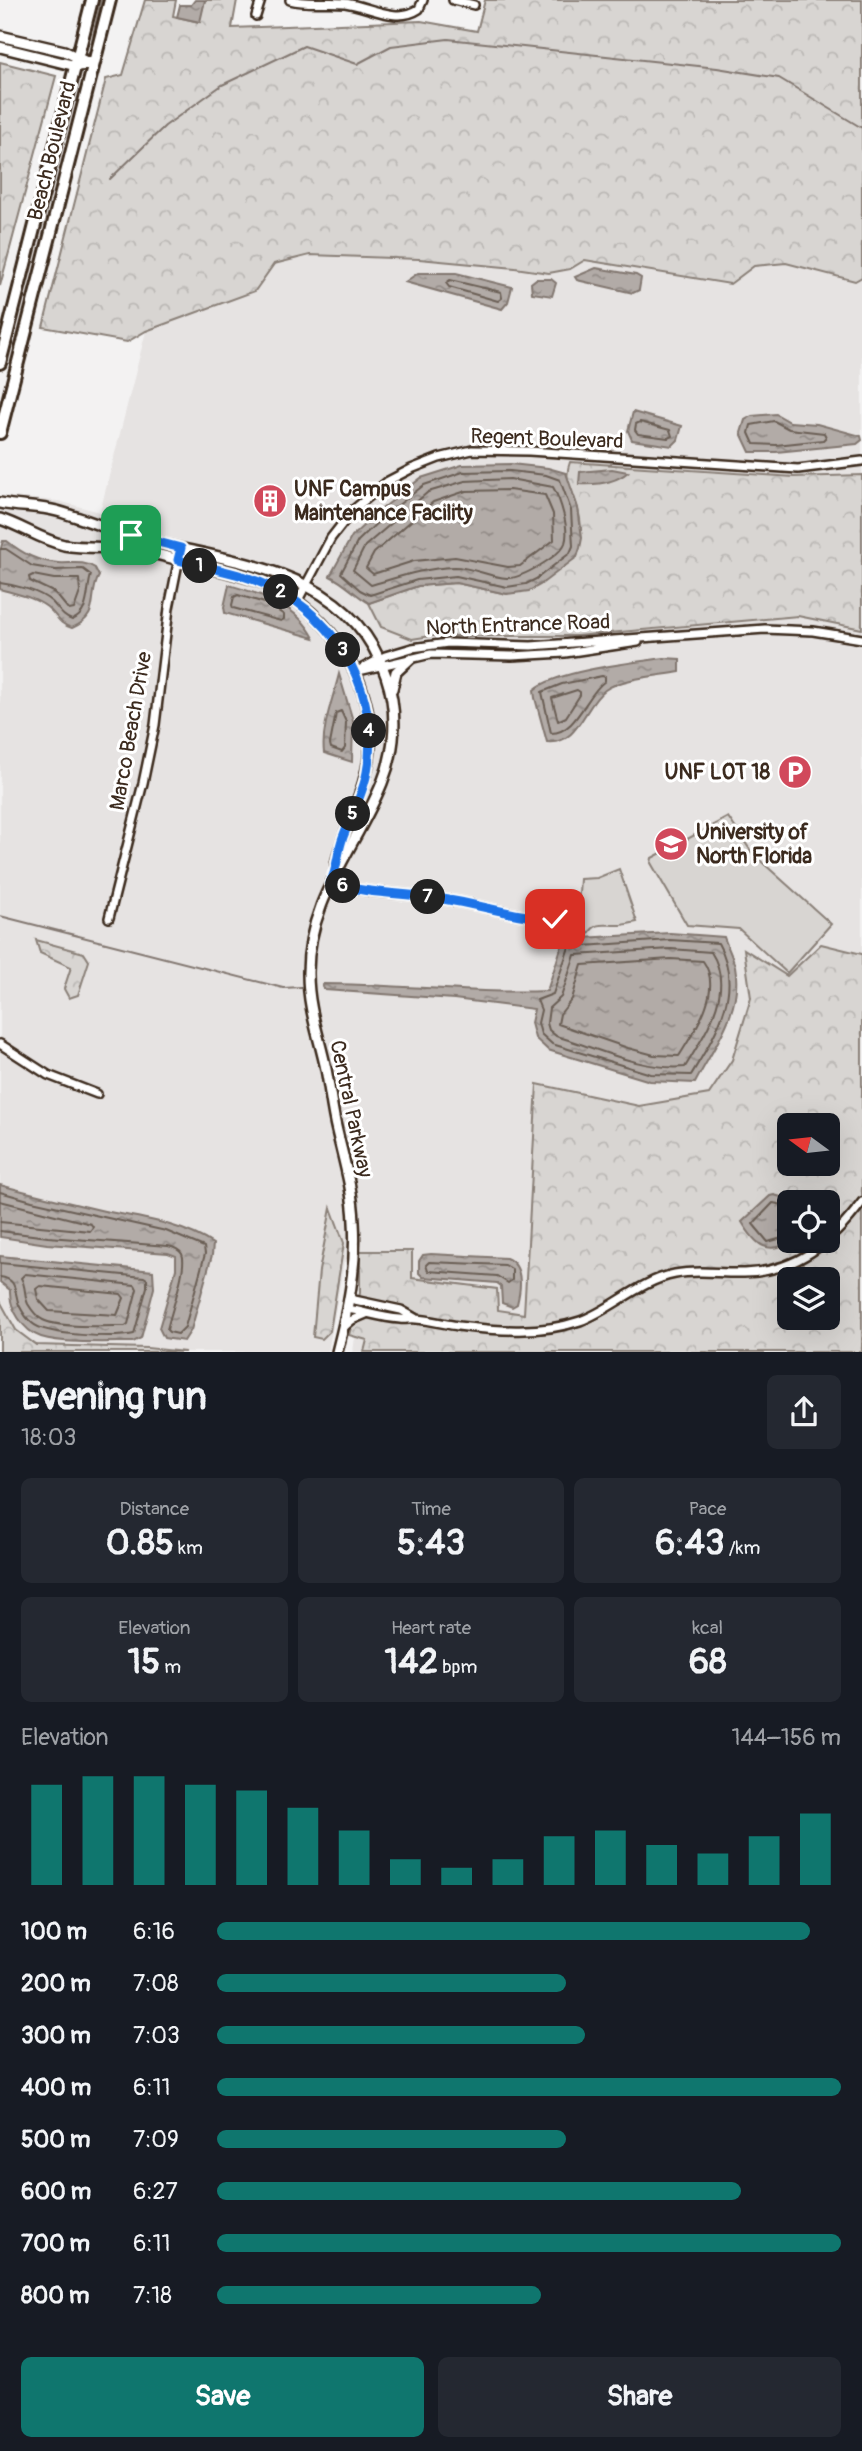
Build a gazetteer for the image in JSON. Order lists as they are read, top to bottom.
{
  "streets": {
    "highway": ["Beach Boulevard"],
    "street": [
      "Regent Boulevard",
      "North Entrance Road",
      "Marco Beach Drive",
      "Central Parkway"
    ]
  },
  "crossings": [
    ["Regent Boulevard", "Central Parkway"],
    ["North Entrance Road", "Central Parkway"],
    ["Marco Beach Drive", "Central Parkway"]
  ],
  "places": {
    "building": ["UNF Campus Maintenance Facility"],
    "parking": ["UNF LOT 18"],
    "school or university": ["University of North Florida"]
  },
  "north": "left",
  "page": {
    "pins": [
      "1",
      "2",
      "3",
      "4",
      "5",
      "6",
      "7"
    ],
    "heading": ["Evening run", "18:03"],
    "stats": [
      ["Distance", "0.85 km"],
      ["Time", "5:43"],
      ["Pace", "6:43 /km"],
      ["Elevation", "15 m"],
      ["Heart rate", "142 bpm"],
      ["kcal", "68"]
    ],
    "chart": ["Elevation", "144–156 m"],
    "list": [
      {
        "name": "100 m",
        "note": "6:16"
      },
      {
        "name": "200 m",
        "note": "7:08"
      },
      {
        "name": "300 m",
        "note": "7:03"
      },
      {
        "name": "400 m",
        "note": "6:11"
      },
      {
        "name": "500 m",
        "note": "7:09"
      },
      {
        "name": "600 m",
        "note": "6:27"
      },
      {
        "name": "700 m",
        "note": "6:11"
      },
      {
        "name": "800 m",
        "note": "7:18"
      }
    ],
    "buttons": ["Save", "Share"]
  }
}
